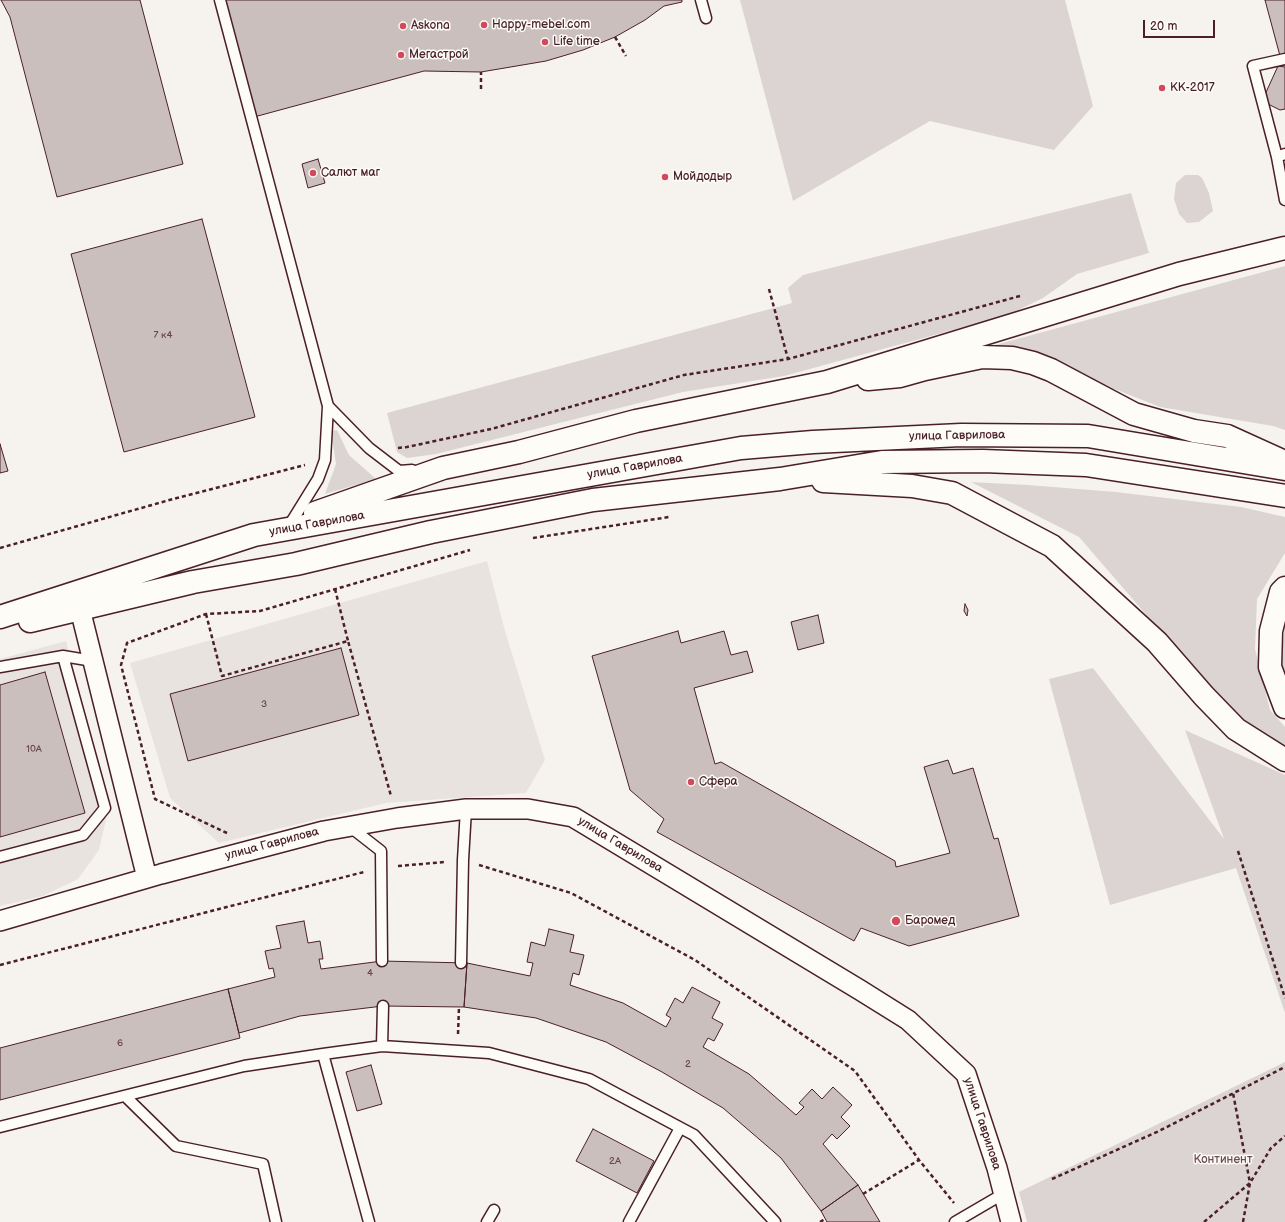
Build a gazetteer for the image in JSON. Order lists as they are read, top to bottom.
{
  "streets": {
    "main road": ["улица Гаврилова"]
  },
  "parks": ["Континент"],
  "places": [
    "Happy-mebel.com",
    "Askona",
    "Life time",
    "Мегастрой",
    "КК-2017",
    "Салют маг",
    "Мойдодыр",
    "Сфера",
    "Баромед"
  ],
  "house_numbers": [
    "7 к4",
    "3",
    "10А",
    "4",
    "6",
    "2",
    "2А"
  ],
  "scale_bar": "20 m"
}
